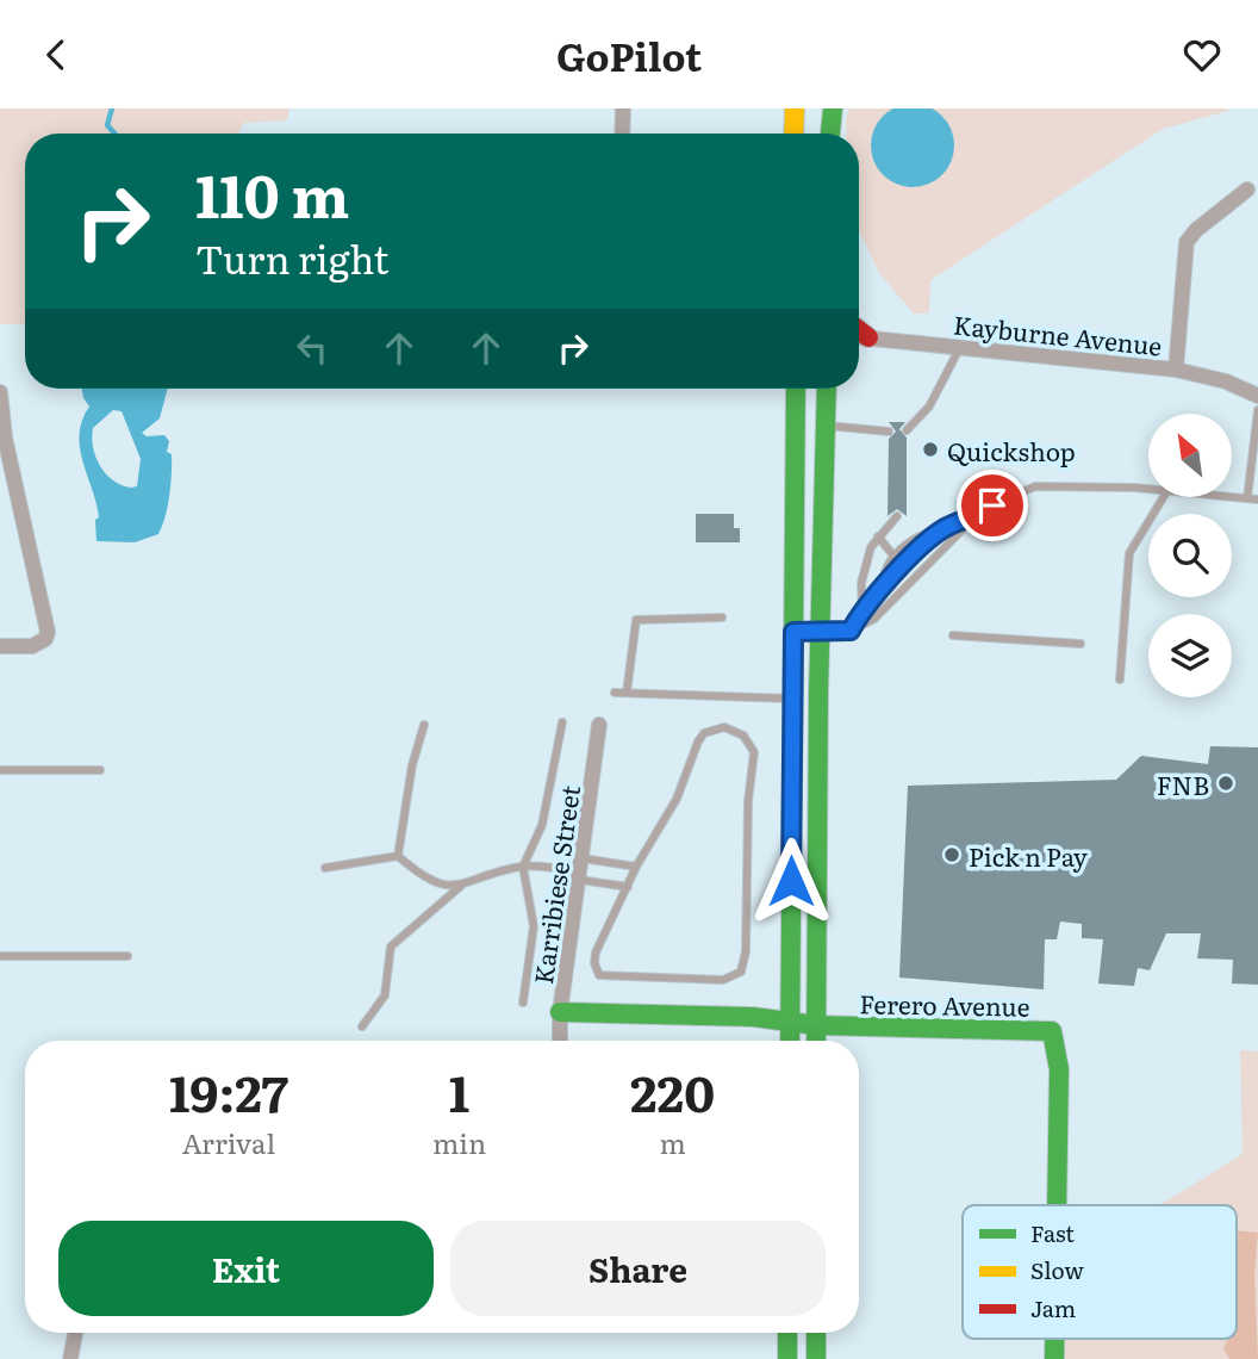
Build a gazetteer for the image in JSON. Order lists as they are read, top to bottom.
{
  "streets": {
    "main road": ["Ferero Avenue"],
    "street": ["Kayburne Avenue", "Karribiese Street"]
  },
  "crossings": [
    ["Karribiese Street", "Ferero Avenue"]
  ],
  "places": ["Quickshop", "FNB", "Pick n Pay"],
  "legend": ["Fast", "Slow", "Jam"],
  "north": "top left",
  "page": {
    "header": "GoPilot",
    "turn": ["110 m", "Turn right"],
    "eta": [
      "19:27",
      "Arrival",
      "1",
      "min",
      "220",
      "m"
    ],
    "buttons": ["Exit", "Share"]
  }
}
